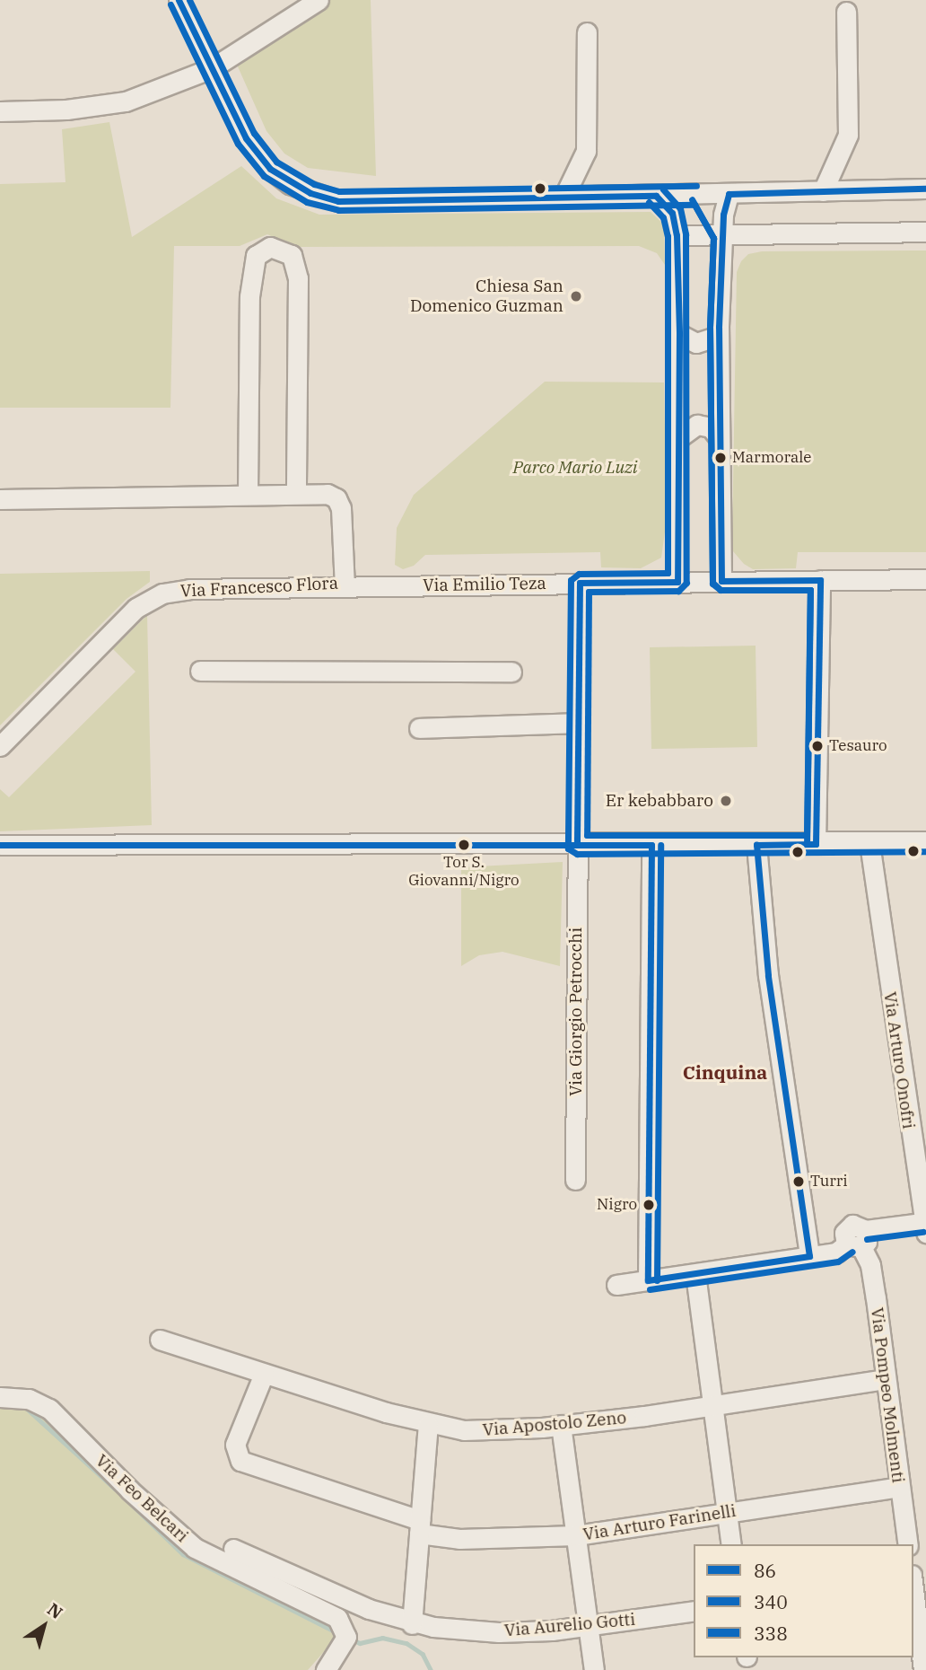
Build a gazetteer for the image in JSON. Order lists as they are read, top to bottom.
{
  "streets": {
    "street": [
      "Via Emilio Teza",
      "Via Francesco Flora",
      "Via Giorgio Petrocchi",
      "Via Arturo Onofri",
      "Via Pompeo Molmenti",
      "Via Apostolo Zeno",
      "Via Feo Belcari",
      "Via Arturo Farinelli",
      "Via Aurelio Gotti"
    ]
  },
  "crossings": [
    ["Via Emilio Teza", "Via Francesco Flora"],
    ["Via Emilio Teza", "Via Giorgio Petrocchi"],
    ["Via Arturo Onofri", "Via Pompeo Molmenti"],
    ["Via Pompeo Molmenti", "Via Apostolo Zeno"],
    ["Via Pompeo Molmenti", "Via Arturo Farinelli"],
    ["Via Apostolo Zeno", "Via Arturo Farinelli"],
    ["Via Feo Belcari", "Via Aurelio Gotti"]
  ],
  "districts": ["Cinquina"],
  "parks": ["Parco Mario Luzi"],
  "places": [
    "Chiesa San Domenico Guzman",
    "Marmorale",
    "Tesauro",
    "Er kebabbaro",
    "Tor S. Giovanni/Nigro",
    "Turri",
    "Nigro"
  ],
  "lines": ["transit line 86", "transit line 338", "transit line 340"],
  "legend": ["86", "340", "338"],
  "north": "top right"
}
